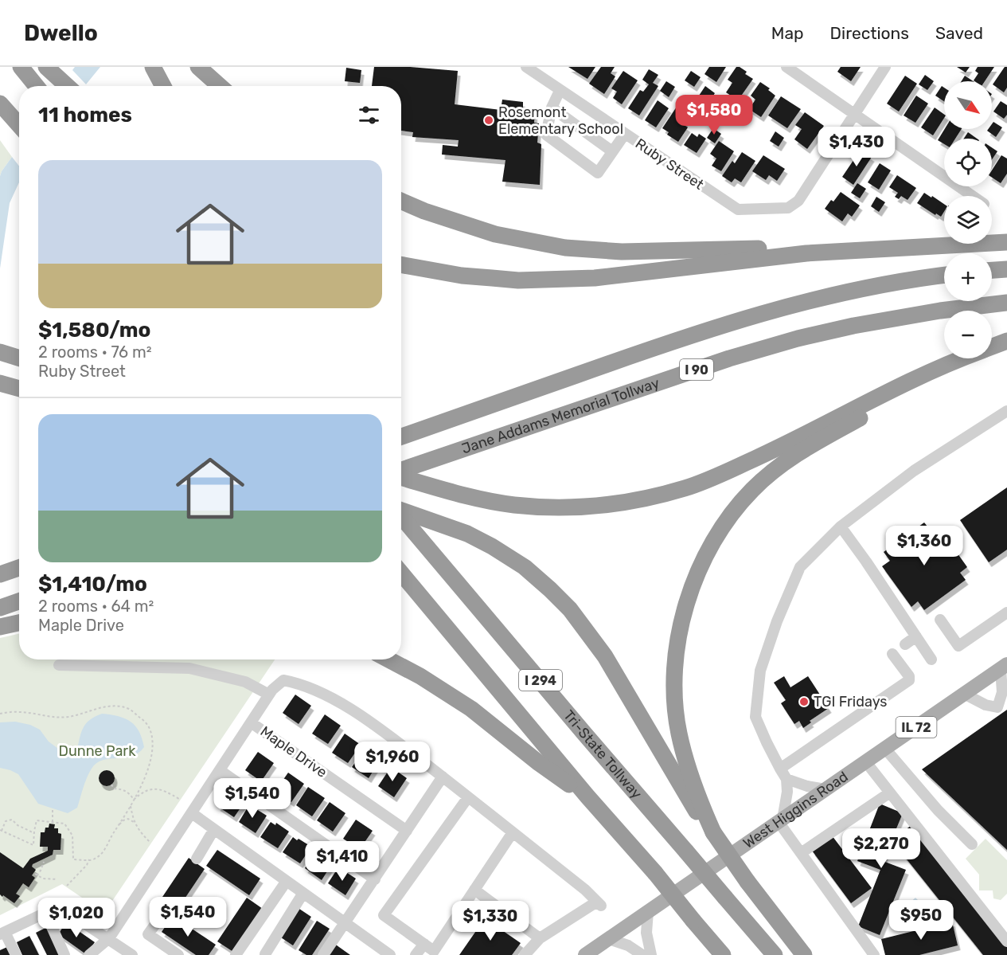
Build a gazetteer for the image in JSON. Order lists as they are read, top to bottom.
{
  "streets": {
    "highway": [
      "I 90",
      "Jane Addams Memorial Tollway",
      "I 294",
      "Tri-State Tollway"
    ],
    "main road": ["IL 72", "West Higgins Road"],
    "street": ["Ruby Street", "Maple Drive"]
  },
  "parks": ["Dunne Park"],
  "places": ["Rosemont Elementary School", "TGI Fridays"],
  "north": "bottom right",
  "page": {
    "header": "Dwello",
    "nav": ["Map", "Directions", "Saved"],
    "map_buttons": ["+", "−"],
    "heading": "11 homes",
    "price": [
      "$1,580",
      "$1,430",
      "$1,360",
      "$1,960",
      "$1,540",
      "$2,270",
      "$1,410",
      "$1,540",
      "$1,020",
      "$950",
      "$1,330"
    ],
    "list": [
      {
        "name": "$1,580/mo",
        "note": "2 rooms · 76 m² · Ruby Street"
      },
      {
        "name": "$1,410/mo",
        "note": "2 rooms · 64 m² · Maple Drive"
      }
    ]
  }
}
